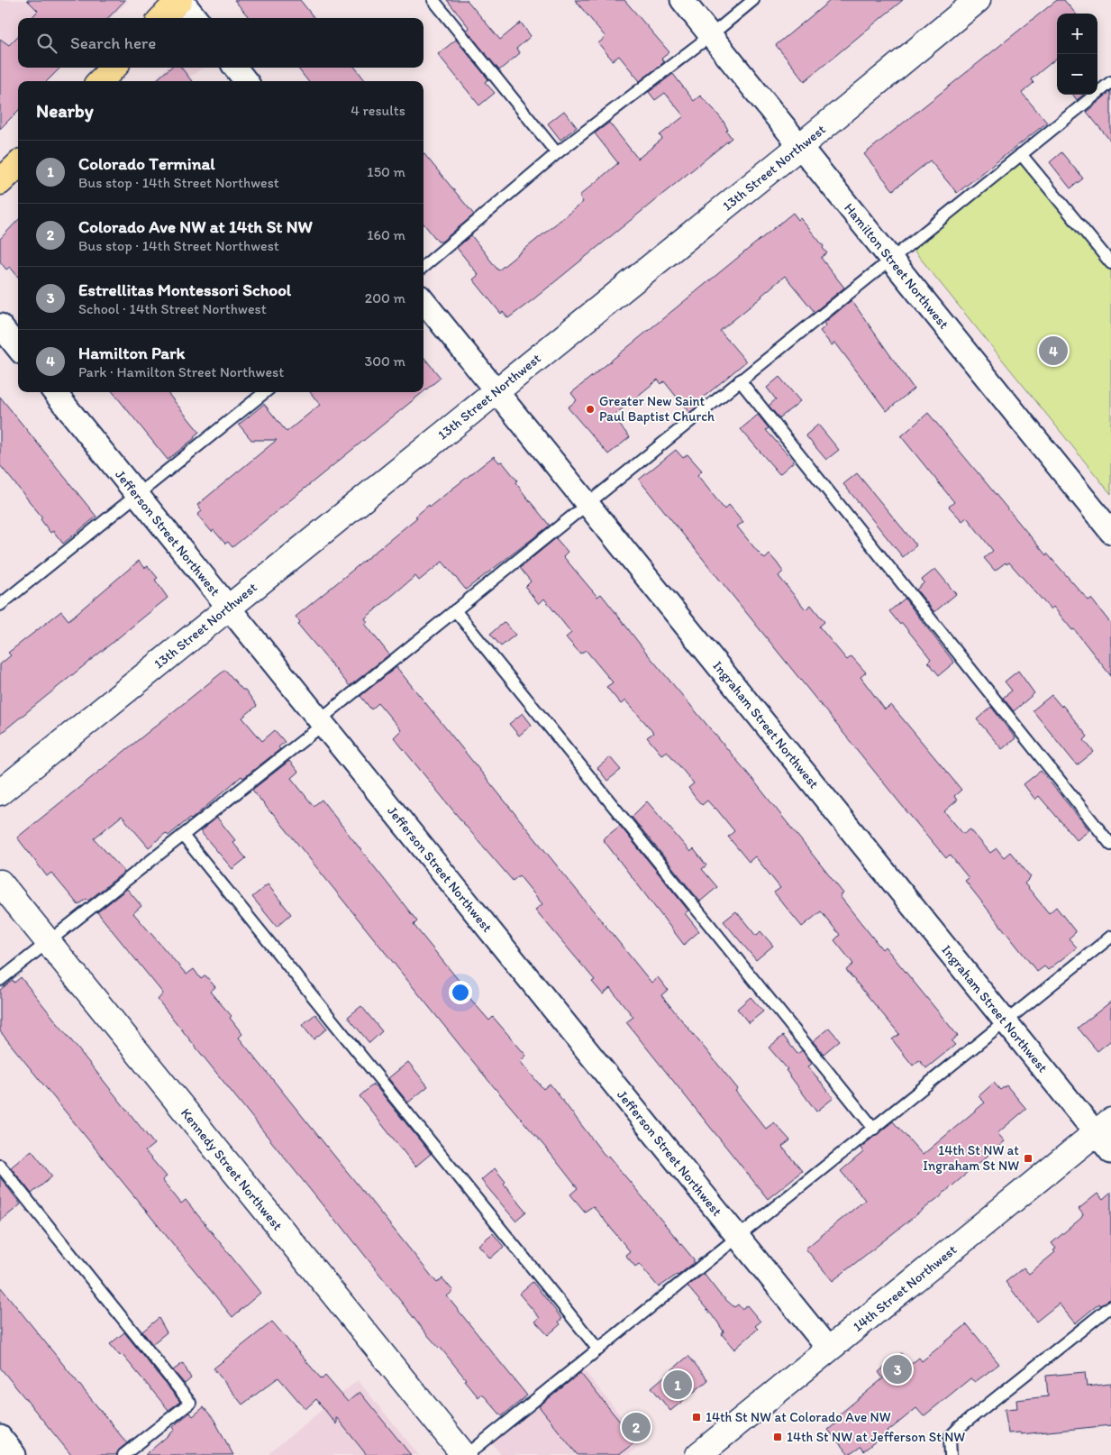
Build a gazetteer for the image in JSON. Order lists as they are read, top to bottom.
{
  "streets": {
    "street": [
      "13th Street Northwest",
      "Hamilton Street Northwest",
      "Jefferson Street Northwest",
      "Ingraham Street Northwest",
      "Kennedy Street Northwest",
      "14th Street Northwest"
    ]
  },
  "crossings": [
    ["13th Street Northwest", "Hamilton Street Northwest"],
    ["13th Street Northwest", "Jefferson Street Northwest"],
    ["13th Street Northwest", "Ingraham Street Northwest"],
    ["Jefferson Street Northwest", "14th Street Northwest"],
    ["Ingraham Street Northwest", "14th Street Northwest"]
  ],
  "places": {
    "other": ["Greater New Saint Paul Baptist Church"],
    "transit": ["14th St NW at Ingraham St NW", "14th St NW at Colorado Ave NW", "14th St NW at Jefferson St NW"]
  },
  "page": {
    "map_buttons": ["+", "−"],
    "search": "Search here",
    "heading": ["Nearby", "4 results"],
    "list": [
      {
        "mark": "1",
        "name": "Colorado Terminal",
        "note": "Bus stop · 14th Street Northwest",
        "value": "150 m"
      },
      {
        "mark": "2",
        "name": "Colorado Ave NW at 14th St NW",
        "note": "Bus stop · 14th Street Northwest",
        "value": "160 m"
      },
      {
        "mark": "3",
        "name": "Estrellitas Montessori School",
        "note": "School · 14th Street Northwest",
        "value": "200 m"
      },
      {
        "mark": "4",
        "name": "Hamilton Park",
        "note": "Park · Hamilton Street Northwest",
        "value": "300 m"
      }
    ],
    "pins": [
      "4",
      "3",
      "1",
      "2"
    ]
  }
}
